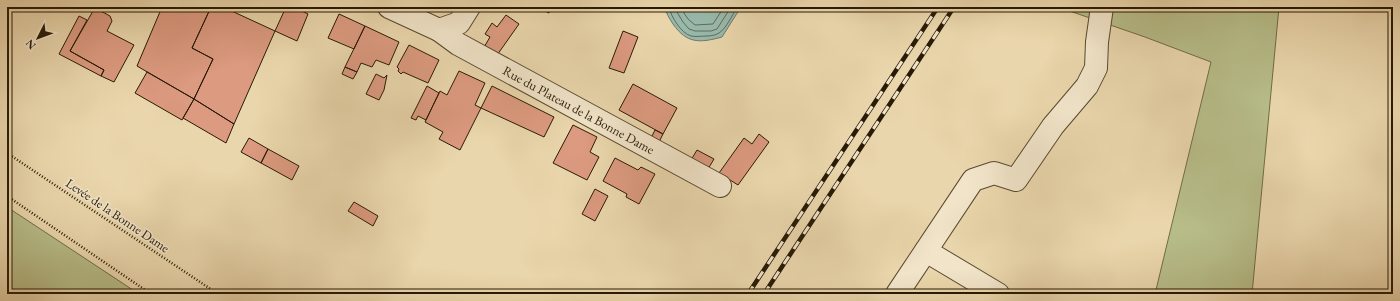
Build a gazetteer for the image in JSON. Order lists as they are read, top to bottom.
{
  "streets": {
    "street": ["Rue du Plateau de la Bonne Dame"],
    "path": ["Levée de la Bonne Dame"]
  },
  "north": "bottom left"
}
